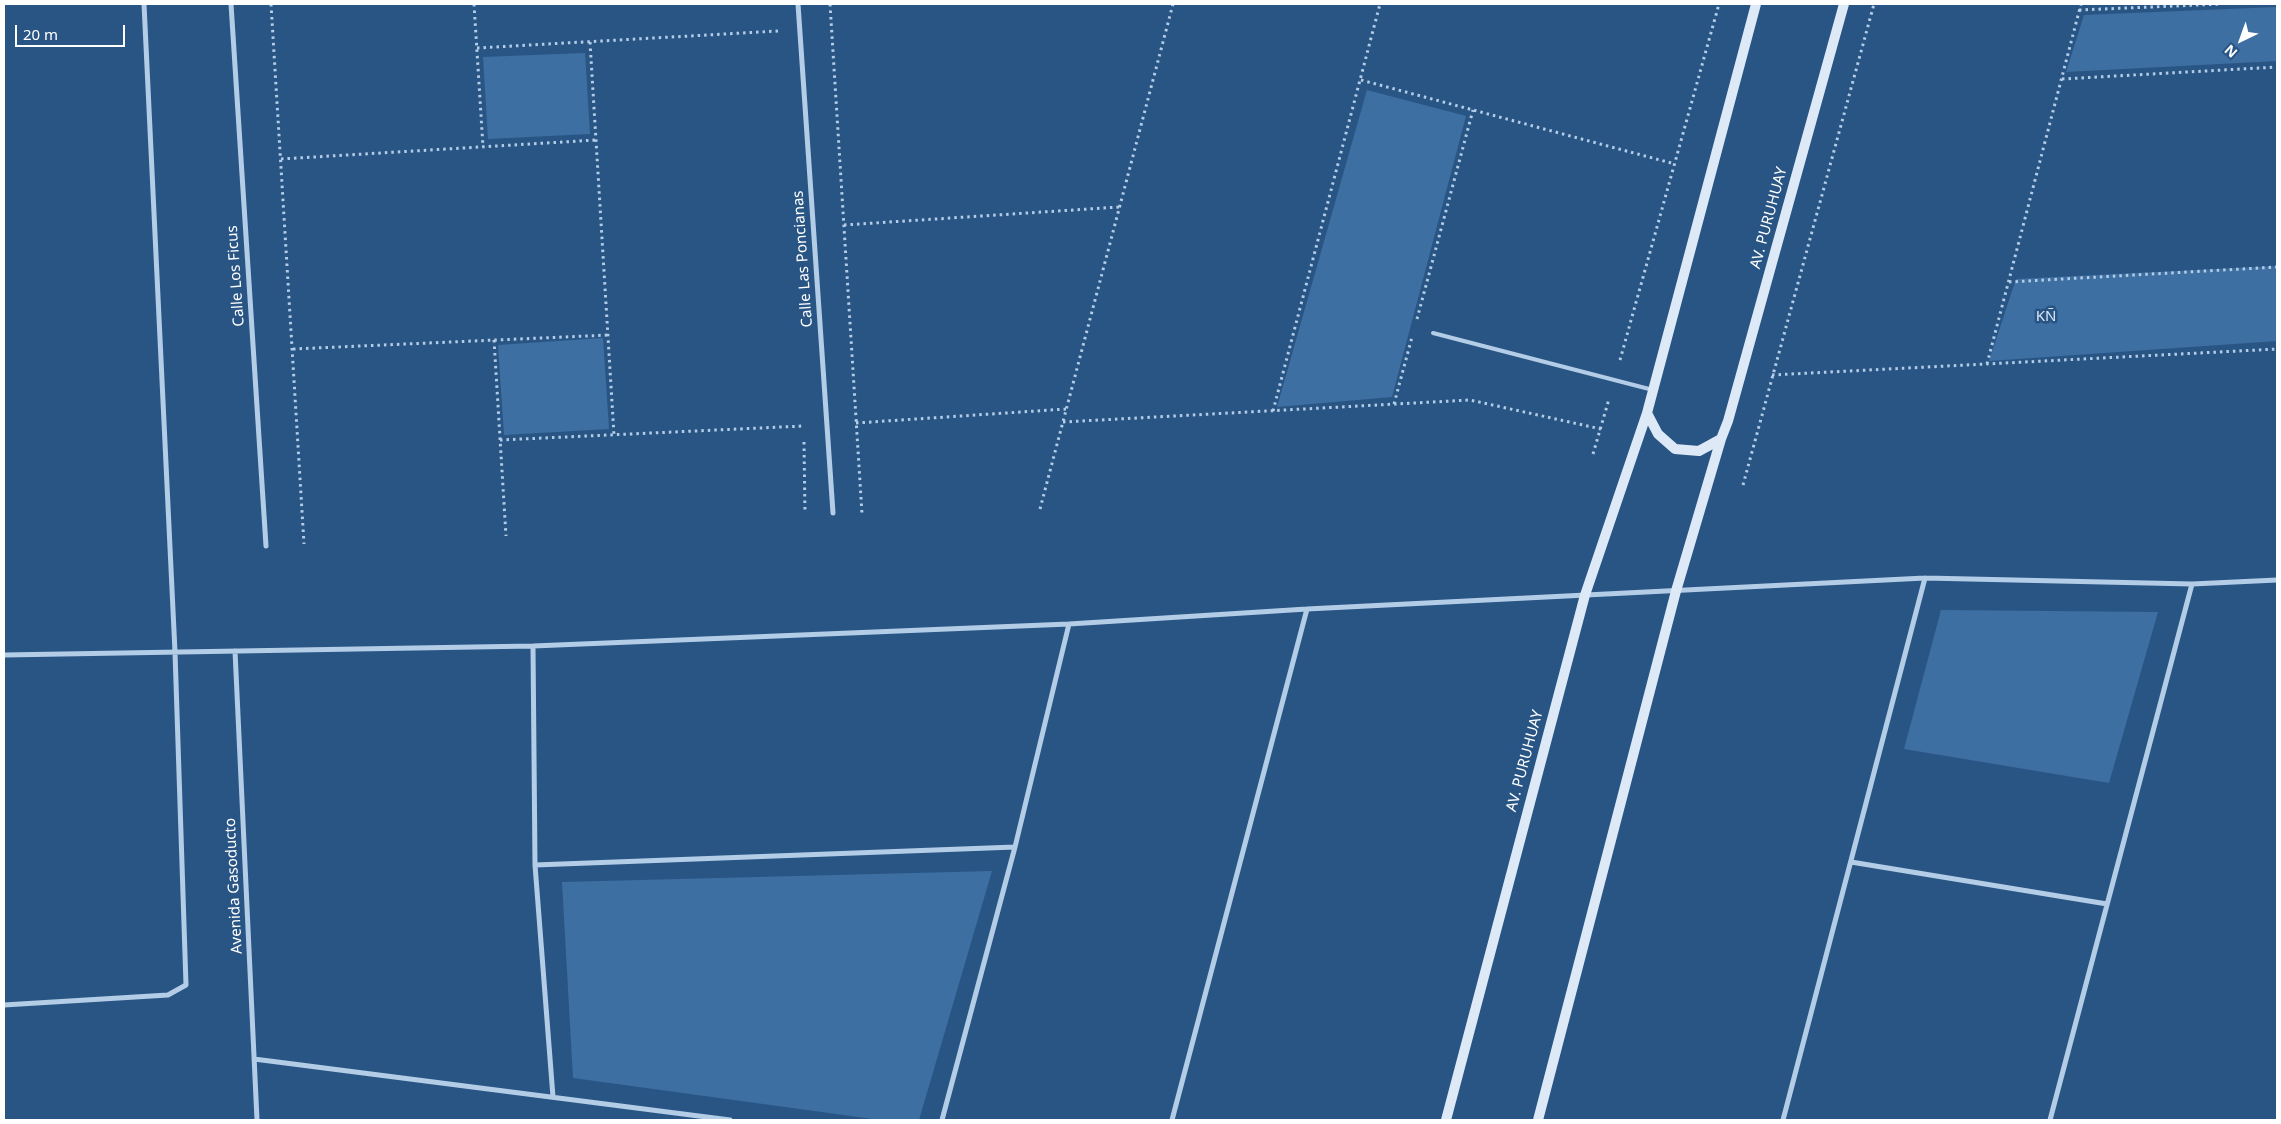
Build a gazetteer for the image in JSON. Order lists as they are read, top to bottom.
{
  "streets": {
    "main road": ["AV. PURUHUAY"],
    "street": ["Calle Las Poncianas", "Calle Los Ficus", "Avenida Gasoducto"]
  },
  "parks": ["KÑ"],
  "scale_bar": "20 m",
  "north": "bottom left"
}
